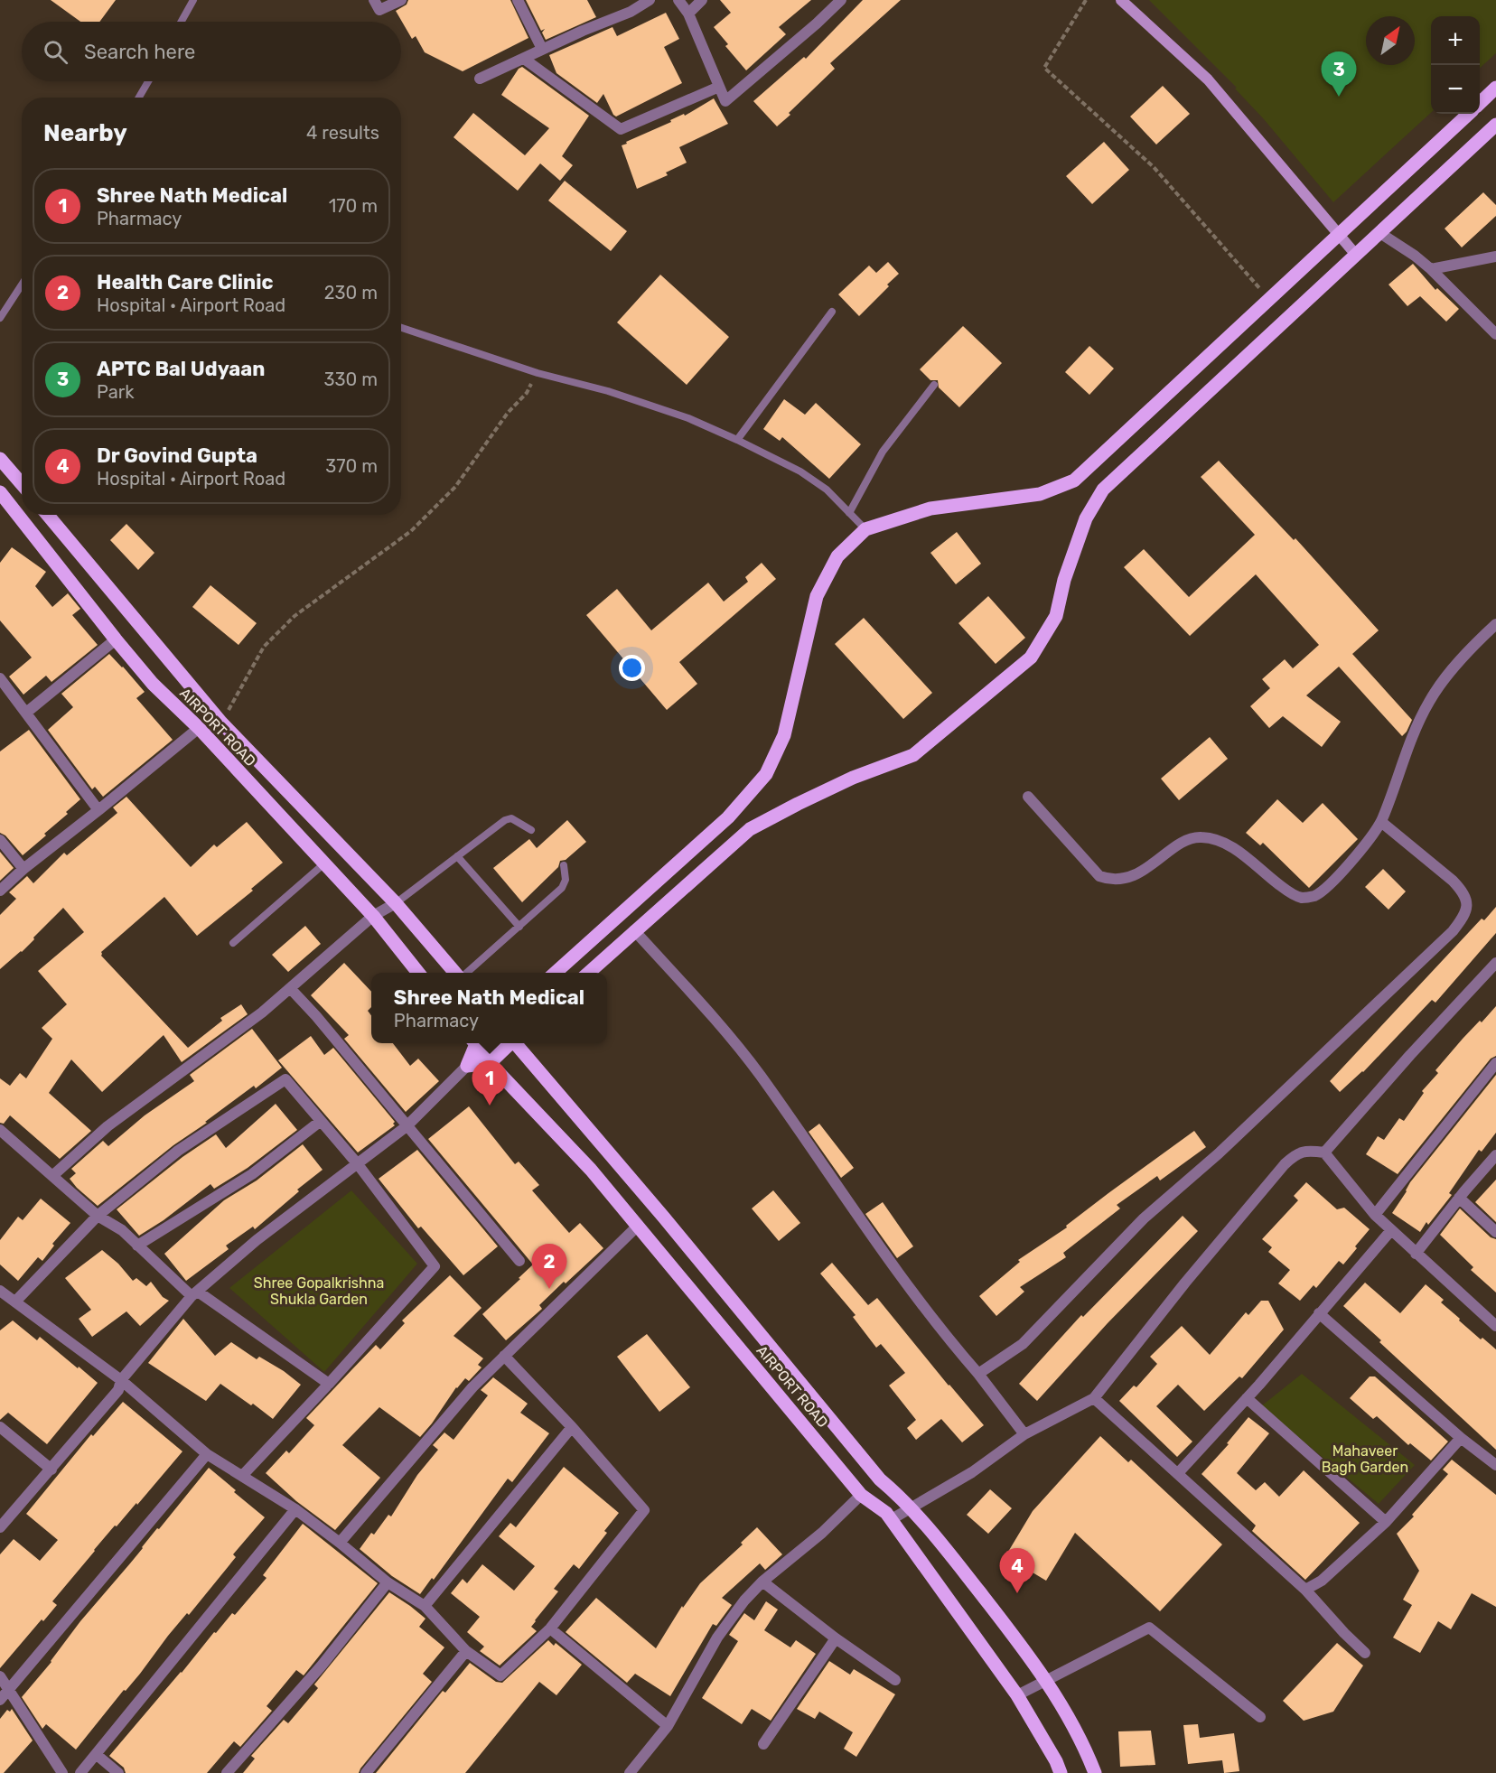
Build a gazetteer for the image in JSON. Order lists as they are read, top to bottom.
{
  "streets": {
    "main road": ["AIRPORT ROAD"]
  },
  "parks": ["Shree Gopalkrishna Shukla Garden", "Mahaveer Bagh Garden"],
  "north": "top right",
  "page": {
    "map_buttons": ["+", "−"],
    "search": "Search here",
    "pins": [
      "3",
      "1",
      "2",
      "4"
    ],
    "heading": ["Nearby", "4 results"],
    "list": [
      {
        "mark": "1",
        "name": "Shree Nath Medical",
        "note": "Pharmacy",
        "value": "170 m"
      },
      {
        "mark": "2",
        "name": "Health Care Clinic",
        "note": "Hospital · Airport Road",
        "value": "230 m"
      },
      {
        "mark": "3",
        "name": "APTC Bal Udyaan",
        "note": "Park",
        "value": "330 m"
      },
      {
        "mark": "4",
        "name": "Dr Govind Gupta",
        "note": "Hospital · Airport Road",
        "value": "370 m"
      }
    ],
    "popup": ["Shree Nath Medical", "Pharmacy"]
  }
}
